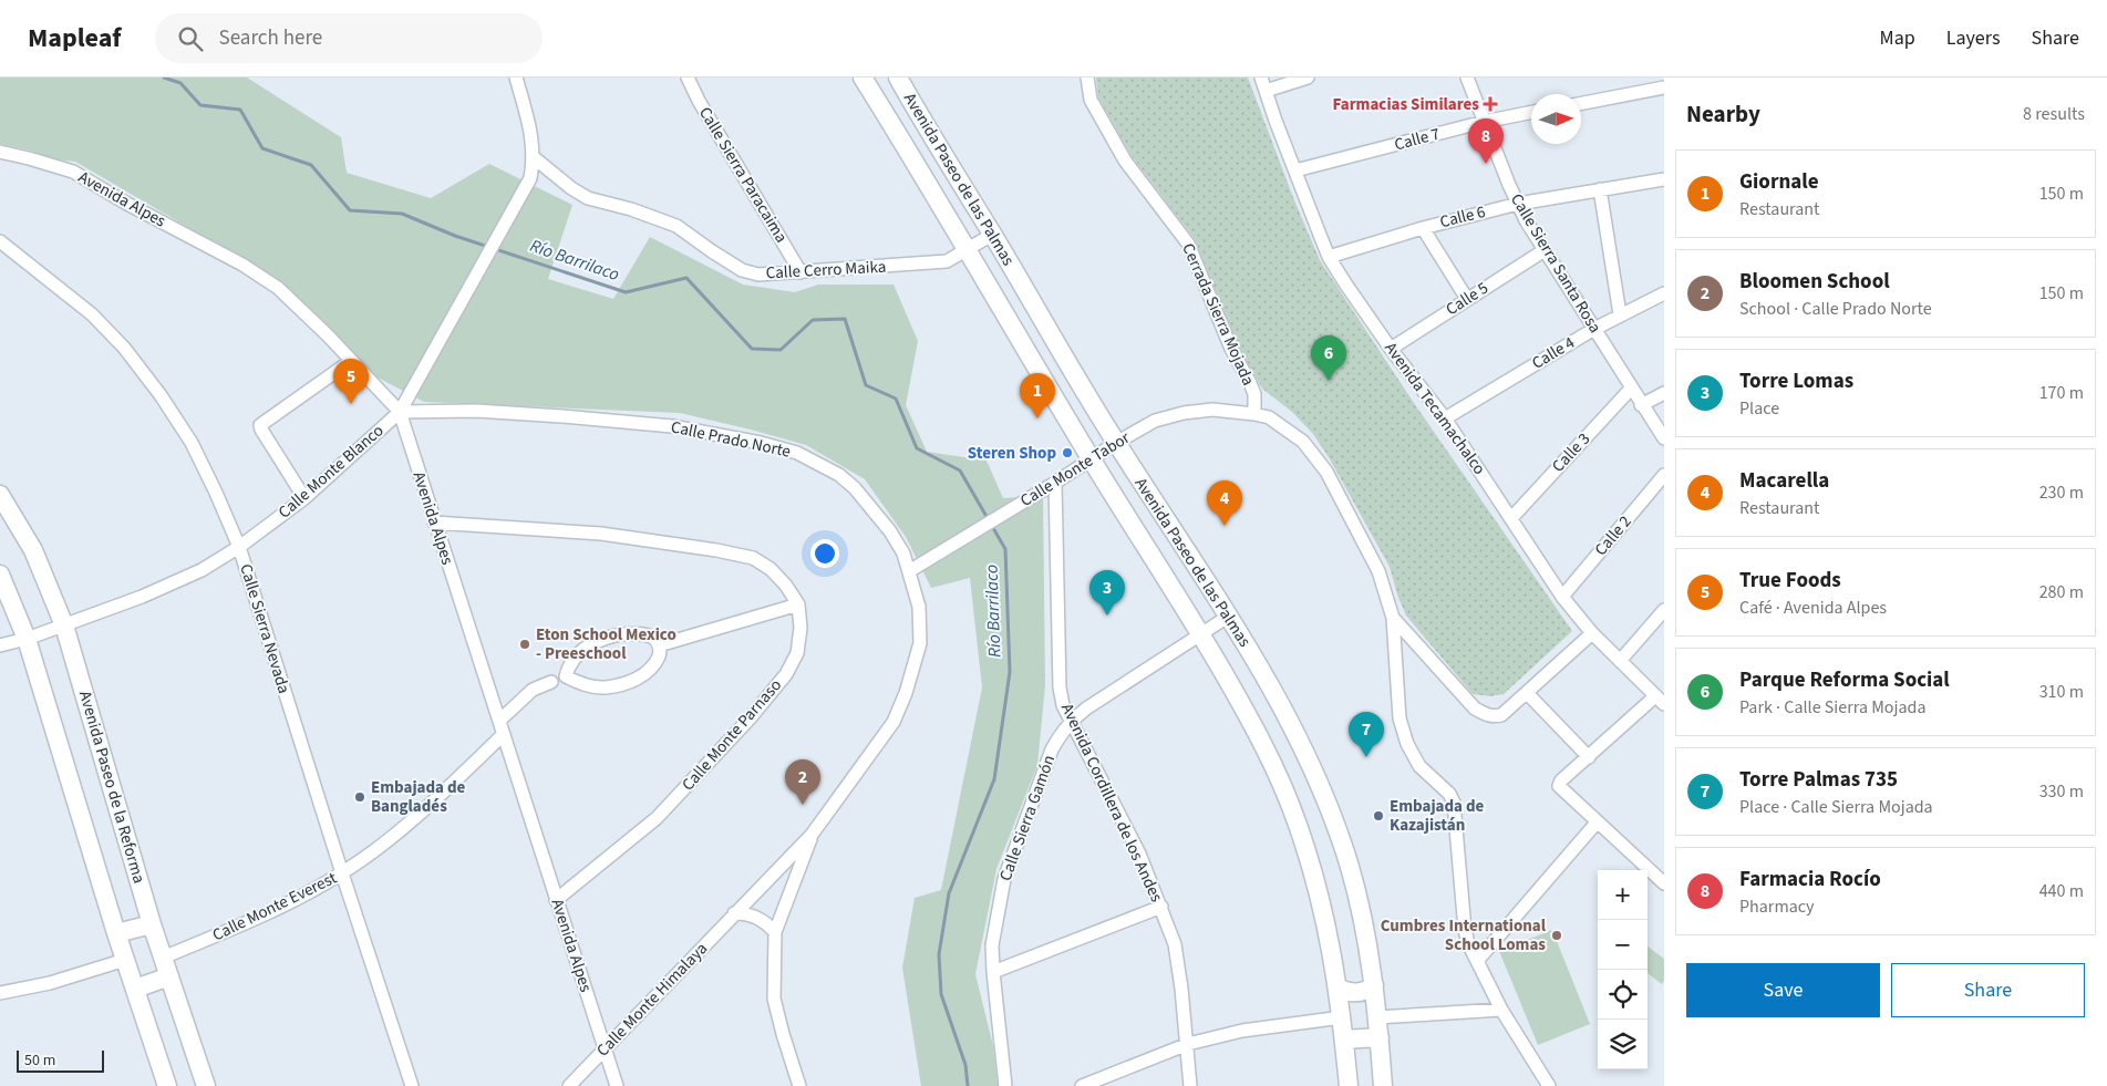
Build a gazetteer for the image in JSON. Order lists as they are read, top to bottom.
{
  "streets": {
    "main road": ["Avenida Paseo de las Palmas", "Avenida Paseo de la Reforma"],
    "street": [
      "Calle 7",
      "Calle Sierra Paracaima",
      "Avenida Alpes",
      "Calle 6",
      "Calle Sierra Santa Rosa",
      "Calle Cerro Maika",
      "Calle 5",
      "Cerrada Sierra Mojada",
      "Calle 4",
      "Avenida Tecamachalco",
      "Calle Prado Norte",
      "Calle 3",
      "Calle Monte Tabor",
      "Calle Monte Blanco",
      "Calle 2",
      "Calle Sierra Nevada",
      "Calle Monte Parnaso",
      "Avenida Cordillera de los Andes",
      "Calle Sierra Gamón",
      "Calle Monte Everest",
      "Calle Monte Himalaya"
    ]
  },
  "crossings": [
    ["Calle 7", "Calle Sierra Santa Rosa"],
    ["Calle 7", "Avenida Tecamachalco"],
    ["Calle Sierra Paracaima", "Calle Cerro Maika"],
    ["Avenida Paseo de las Palmas", "Calle Cerro Maika"],
    ["Avenida Paseo de las Palmas", "Calle Monte Tabor"],
    ["Avenida Alpes", "Calle Prado Norte"],
    ["Avenida Alpes", "Calle Monte Blanco"],
    ["Avenida Alpes", "Calle Monte Parnaso"],
    ["Avenida Alpes", "Calle Monte Everest"],
    ["Avenida Alpes", "Calle Monte Himalaya"],
    ["Calle 6", "Calle Sierra Santa Rosa"],
    ["Calle 6", "Avenida Tecamachalco"],
    ["Calle Sierra Santa Rosa", "Calle 5"],
    ["Calle Sierra Santa Rosa", "Calle 4"],
    ["Calle Sierra Santa Rosa", "Calle 3"],
    ["Calle Cerro Maika", "Calle Monte Blanco"],
    ["Calle 5", "Avenida Tecamachalco"],
    ["Cerrada Sierra Mojada", "Calle Monte Tabor"],
    ["Calle 4", "Avenida Tecamachalco"],
    ["Avenida Tecamachalco", "Calle 3"],
    ["Avenida Tecamachalco", "Calle 2"],
    ["Calle Prado Norte", "Calle Monte Tabor"],
    ["Calle Prado Norte", "Calle Monte Blanco"],
    ["Calle Prado Norte", "Calle Monte Himalaya"],
    ["Calle Monte Tabor", "Avenida Cordillera de los Andes"],
    ["Calle Monte Blanco", "Calle Sierra Nevada"],
    ["Calle Monte Blanco", "Avenida Paseo de la Reforma"],
    ["Calle Sierra Nevada", "Calle Monte Everest"],
    ["Avenida Paseo de la Reforma", "Calle Monte Everest"],
    ["Avenida Cordillera de los Andes", "Calle Sierra Gamón"]
  ],
  "water": ["Río Barrilaco"],
  "places": {
    "health": ["Farmacias Similares"],
    "other": [
      "Steren Shop",
      "Eton School Mexico - Preeschool",
      "Embajada de Bangladés",
      "Embajada de Kazajistán",
      "Cumbres International School Lomas"
    ]
  },
  "scale_bar": "50 m",
  "north": "right",
  "page": {
    "header": "Mapleaf",
    "search": "Search here",
    "nav": ["Map", "Layers", "Share"],
    "heading": ["Nearby", "8 results"],
    "pins": [
      "8",
      "6",
      "5",
      "1",
      "4",
      "3",
      "7",
      "2"
    ],
    "list": [
      {
        "mark": "1",
        "name": "Giornale",
        "note": "Restaurant",
        "value": "150 m"
      },
      {
        "mark": "2",
        "name": "Bloomen School",
        "note": "School · Calle Prado Norte",
        "value": "150 m"
      },
      {
        "mark": "3",
        "name": "Torre Lomas",
        "note": "Place",
        "value": "170 m"
      },
      {
        "mark": "4",
        "name": "Macarella",
        "note": "Restaurant",
        "value": "230 m"
      },
      {
        "mark": "5",
        "name": "True Foods",
        "note": "Café · Avenida Alpes",
        "value": "280 m"
      },
      {
        "mark": "6",
        "name": "Parque Reforma Social",
        "note": "Park · Calle Sierra Mojada",
        "value": "310 m"
      },
      {
        "mark": "7",
        "name": "Torre Palmas 735",
        "note": "Place · Calle Sierra Mojada",
        "value": "330 m"
      },
      {
        "mark": "8",
        "name": "Farmacia Rocío",
        "note": "Pharmacy",
        "value": "440 m"
      }
    ],
    "map_buttons": ["+", "−"],
    "buttons": ["Save", "Share"],
    "scale": "50 m"
  }
}
